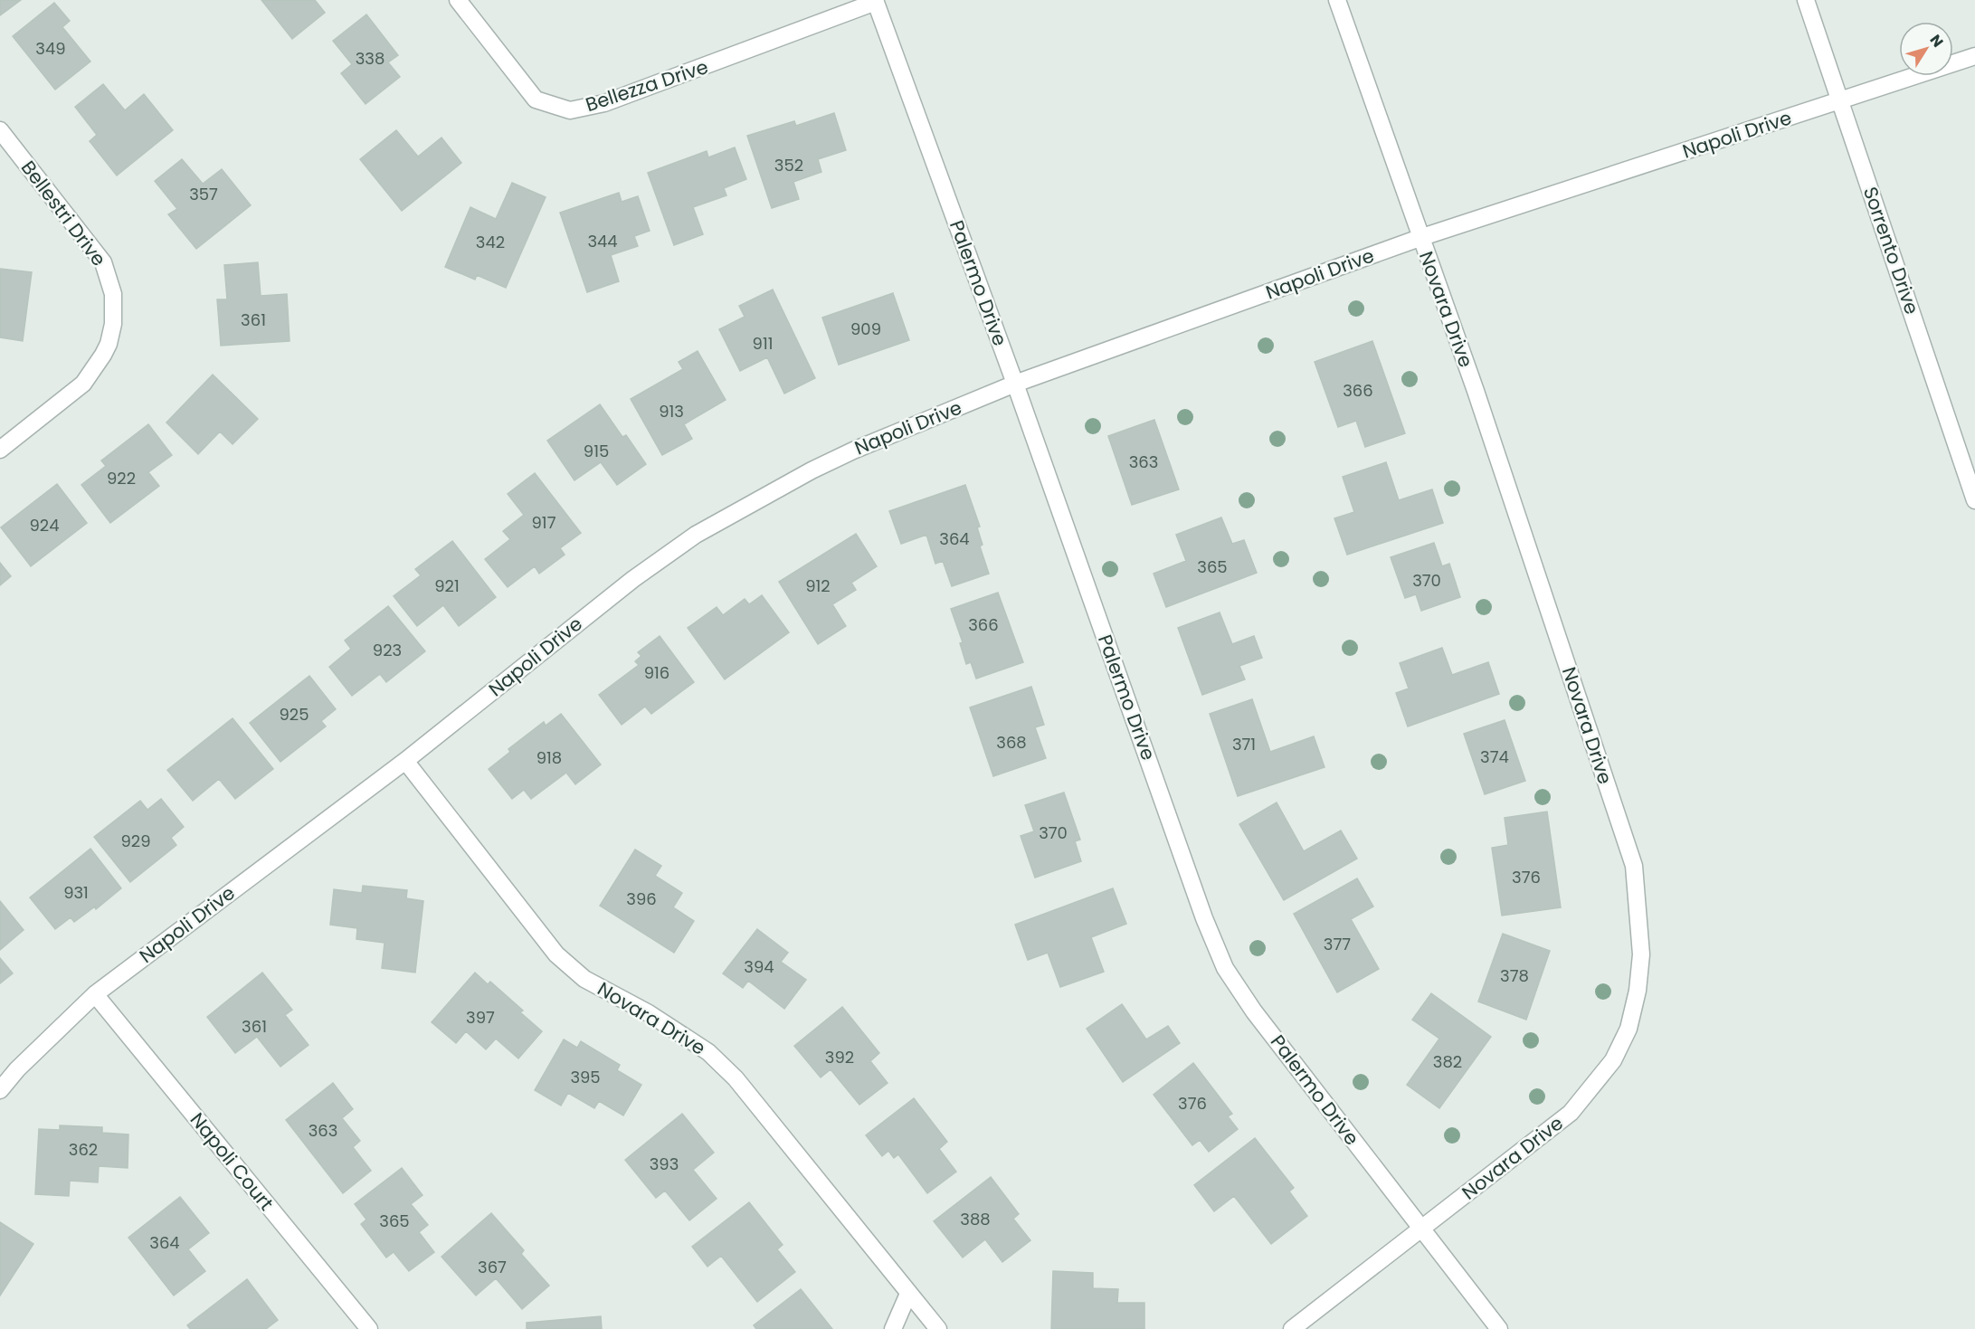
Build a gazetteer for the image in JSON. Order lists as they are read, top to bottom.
{
  "streets": {
    "street": [
      "Bellezza Drive",
      "Napoli Drive",
      "Bellestri Drive",
      "Sorrento Drive",
      "Palermo Drive",
      "Novara Drive",
      "Napoli Court"
    ]
  },
  "crossings": [
    ["Bellezza Drive", "Palermo Drive"],
    ["Napoli Drive", "Sorrento Drive"],
    ["Napoli Drive", "Palermo Drive"],
    ["Napoli Drive", "Novara Drive"],
    ["Napoli Drive", "Napoli Court"],
    ["Palermo Drive", "Novara Drive"]
  ],
  "house_numbers": [
    "349",
    "338",
    "352",
    "357",
    "344",
    "342",
    "361",
    "909",
    "911",
    "366",
    "913",
    "915",
    "363",
    "922",
    "917",
    "924",
    "364",
    "365",
    "370",
    "921",
    "912",
    "366",
    "923",
    "916",
    "925",
    "368",
    "371",
    "374",
    "918",
    "370",
    "929",
    "376",
    "931",
    "396",
    "377",
    "394",
    "378",
    "397",
    "361",
    "392",
    "382",
    "395",
    "376",
    "363",
    "362",
    "393",
    "388",
    "365",
    "364",
    "367"
  ],
  "north": "top right"
}
